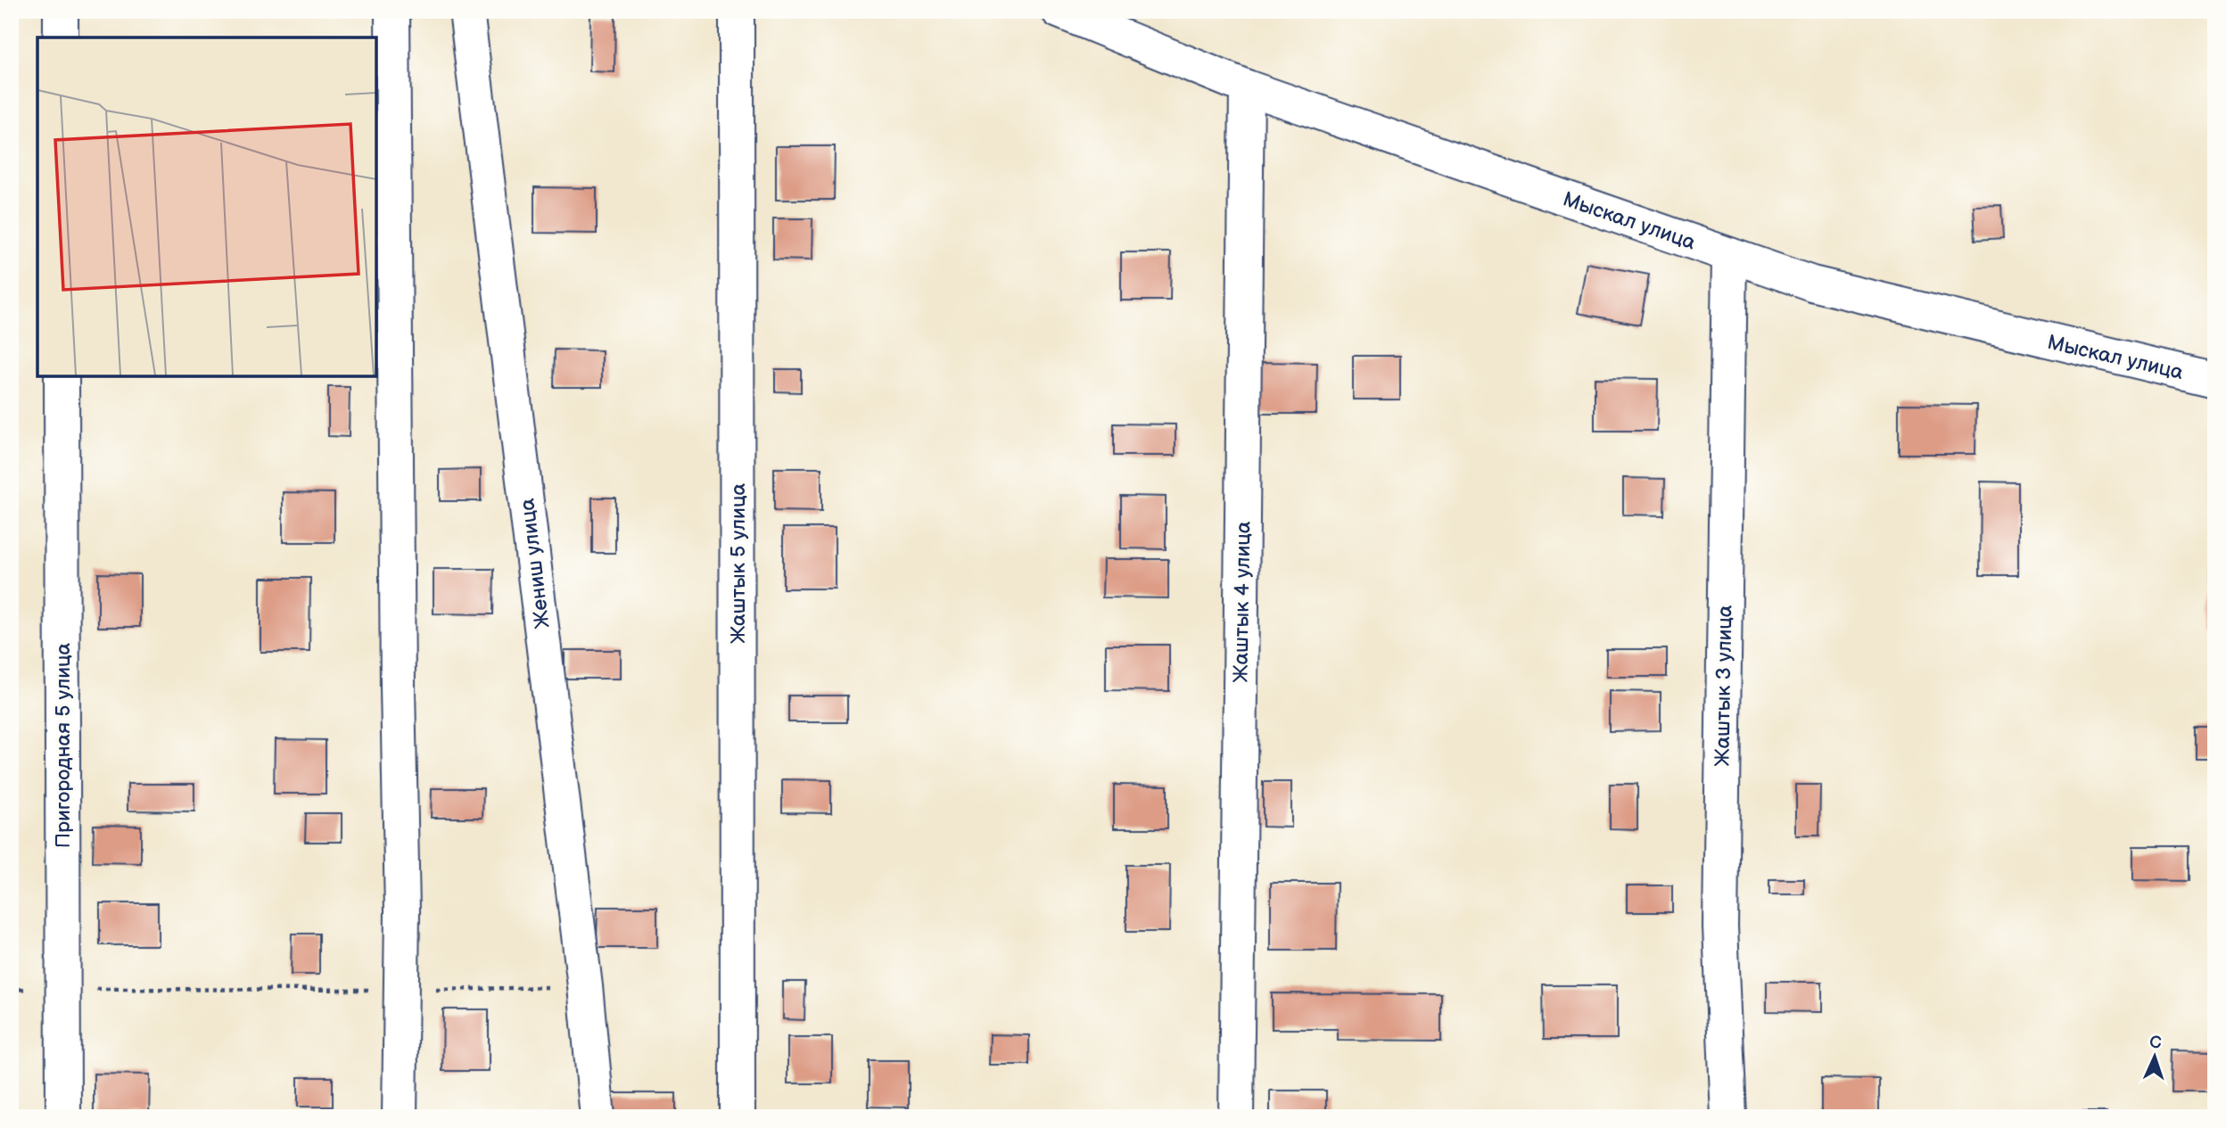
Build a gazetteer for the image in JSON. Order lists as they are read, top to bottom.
{
  "streets": {
    "street": [
      "Мыскал улица",
      "Жениш улица",
      "Жаштык 5 улица",
      "Жаштык 4 улица",
      "Жаштык 3 улица",
      "Пригородная 5 улица"
    ]
  },
  "crossings": [
    ["Мыскал улица", "Жаштык 4 улица"],
    ["Мыскал улица", "Жаштык 3 улица"]
  ],
  "north": "top"
}
